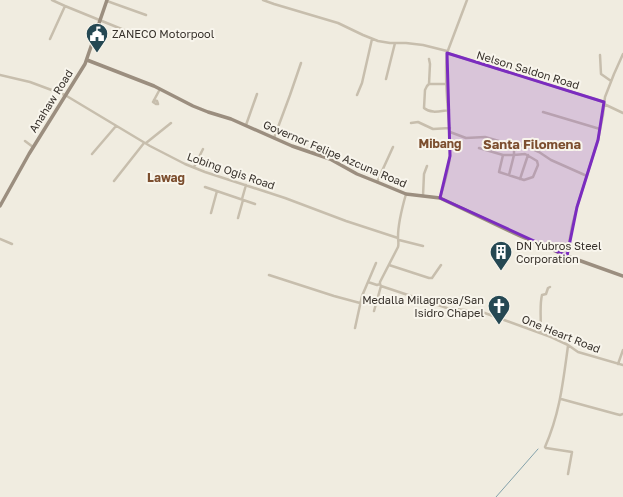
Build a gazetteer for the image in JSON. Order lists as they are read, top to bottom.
{
  "streets": {
    "street": [
      "Nelson Saldon Road",
      "Anahaw Road",
      "Governor Felipe Azcuna Road",
      "Lobing Ogis Road",
      "One Heart Road"
    ]
  },
  "crossings": [
    ["Anahaw Road", "Governor Felipe Azcuna Road"],
    ["Anahaw Road", "Lobing Ogis Road"]
  ],
  "districts": ["Mibang", "Santa Filomena", "Lawag"],
  "places": {
    "public building": ["ZANECO Motorpool"],
    "building": ["DN Yubros Steel Corporation"],
    "church": ["Medalla Milagrosa/San Isidro Chapel"]
  }
}
